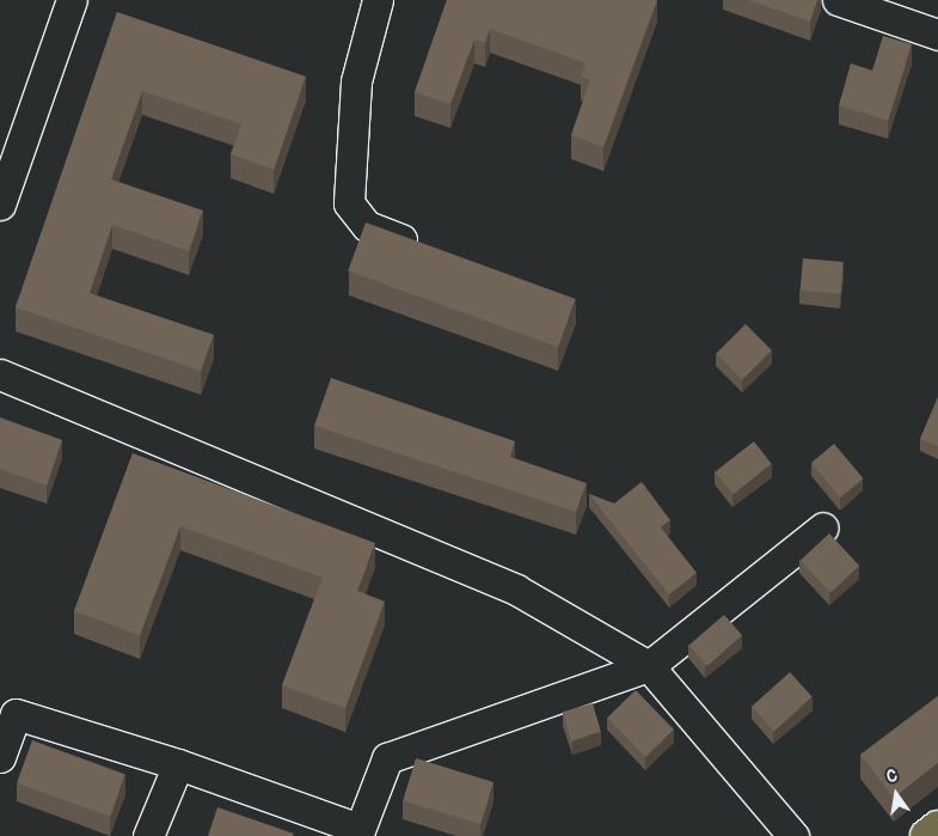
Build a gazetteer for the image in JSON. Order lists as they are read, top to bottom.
{
  "north": "top"
}
